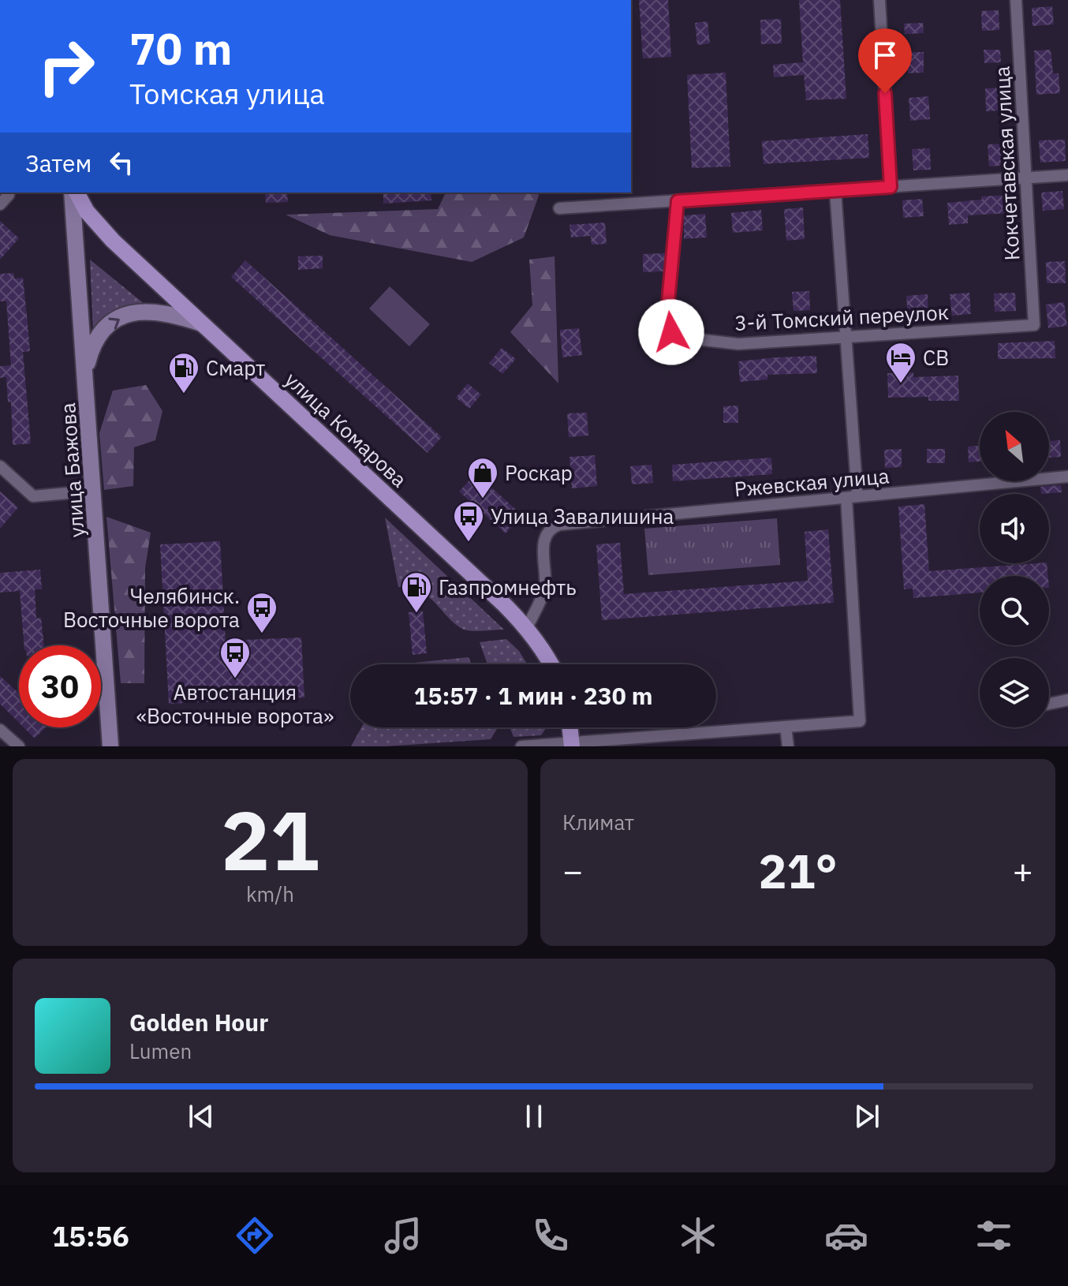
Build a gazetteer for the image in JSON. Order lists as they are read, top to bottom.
{
  "streets": {
    "main road": ["улица Комарова", "улица Бажова"],
    "street": ["Кокчетавская улица", "3-й Томский переулок", "Ржевская улица"]
  },
  "crossings": [
    ["Кокчетавская улица", "3-й Томский переулок"],
    ["улица Комарова", "Ржевская улица"]
  ],
  "places": {
    "hotel": ["СВ"],
    "fuel station": ["Смарт", "Газпромнефть"],
    "shop": ["Роскар"],
    "bus stop": ["Улица Завалишина", "Челябинск. Восточные ворота", "Автостанция «Восточные ворота»"]
  },
  "north": "top left",
  "page": {
    "turn": ["70 m", "Томская улица"],
    "then": "Затем",
    "limit": "30",
    "trip": "15:57 · 1 мин · 230 m",
    "tile": [
      ["21", "km/h"],
      "Климат"
    ],
    "heat": ["−", "21°", "+"],
    "song": ["Golden Hour", "Lumen"],
    "tabs": "15:56"
  }
}
